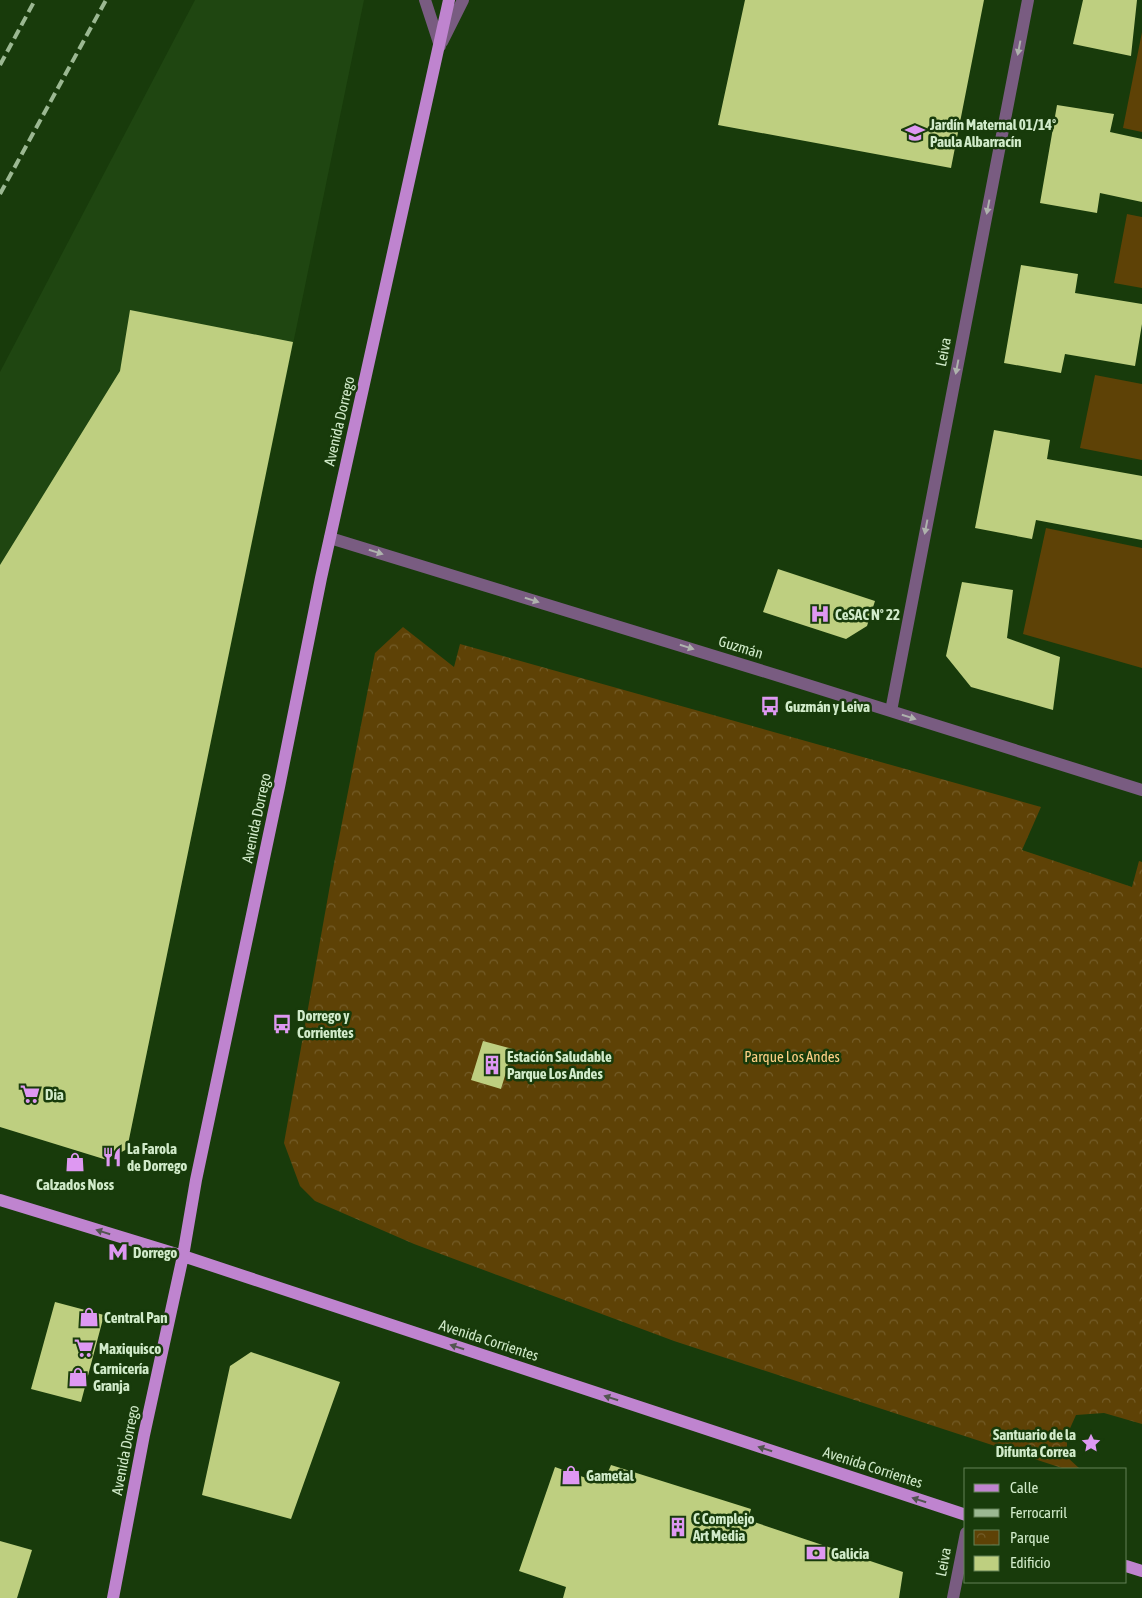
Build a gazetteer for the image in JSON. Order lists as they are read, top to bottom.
{
  "streets": {
    "main road": ["Avenida Dorrego", "Avenida Corrientes"],
    "street": ["Leiva", "Guzmán"]
  },
  "crossings": [
    ["Leiva", "Guzmán"],
    ["Avenida Dorrego", "Guzmán"],
    ["Avenida Dorrego", "Avenida Corrientes"]
  ],
  "one_way": ["Leiva", "Guzmán", "Avenida Corrientes"],
  "parks": ["Parque Los Andes"],
  "places": {
    "school or university": ["Jardín Maternal 01/14° Paula Albarracín"],
    "hospital": ["CeSAC Nº 22"],
    "bus stop": ["Guzmán y Leiva", "Dorrego y Corrientes"],
    "building": ["Estación Saludable Parque Los Andes", "C Complejo Art Media"],
    "supermarket": ["Dia", "Maxiquisco"],
    "restaurant": ["La Farola de Dorrego"],
    "shop": [
      "Calzados Noss",
      "Central Pan",
      "Carnicería Granja",
      "Gametal"
    ],
    "metro station": ["Dorrego"],
    "place": ["Santuario de la Difunta Correa"],
    "bank": ["Galicia"]
  },
  "legend": [
    "Calle",
    "Ferrocarril",
    "Parque",
    "Edificio"
  ]
}
